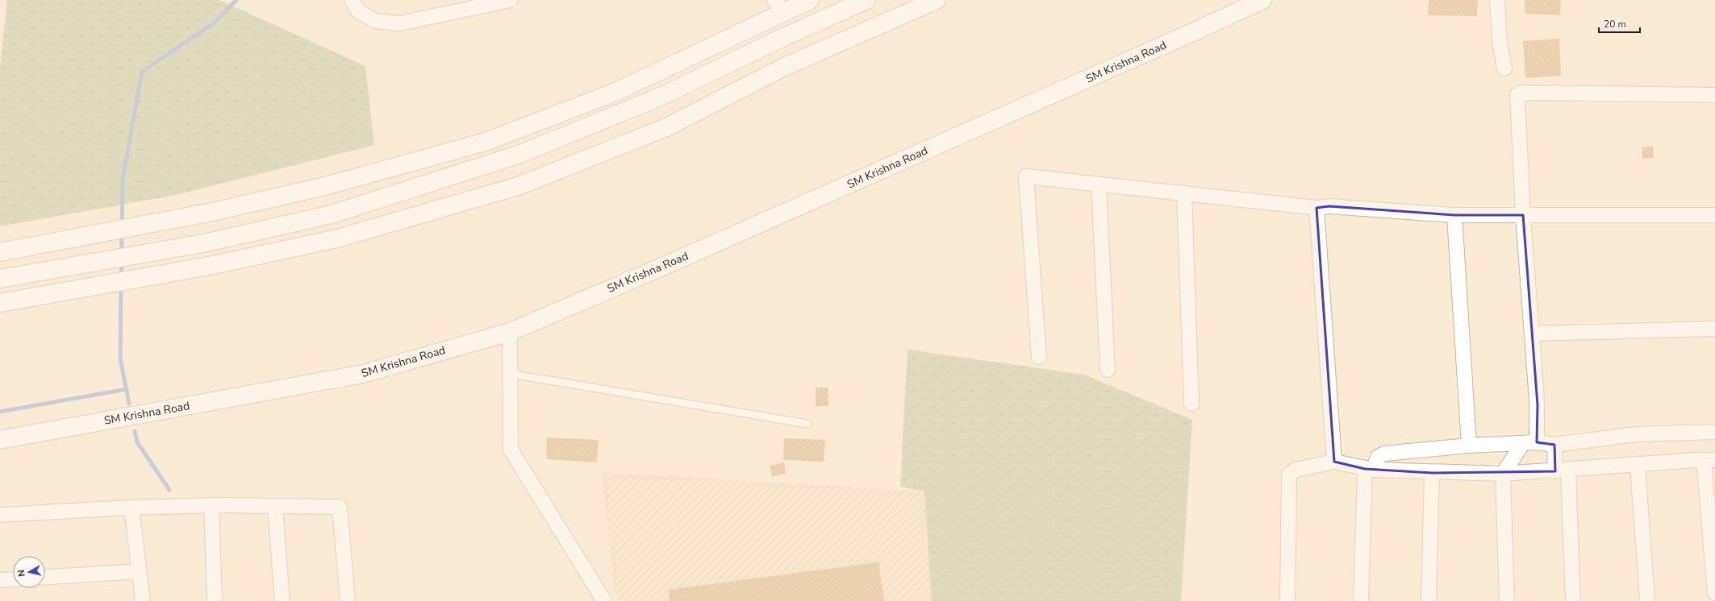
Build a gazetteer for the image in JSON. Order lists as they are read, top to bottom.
{
  "streets": {
    "main road": ["SM Krishna Road"]
  },
  "scale_bar": "20 m",
  "north": "left"
}
